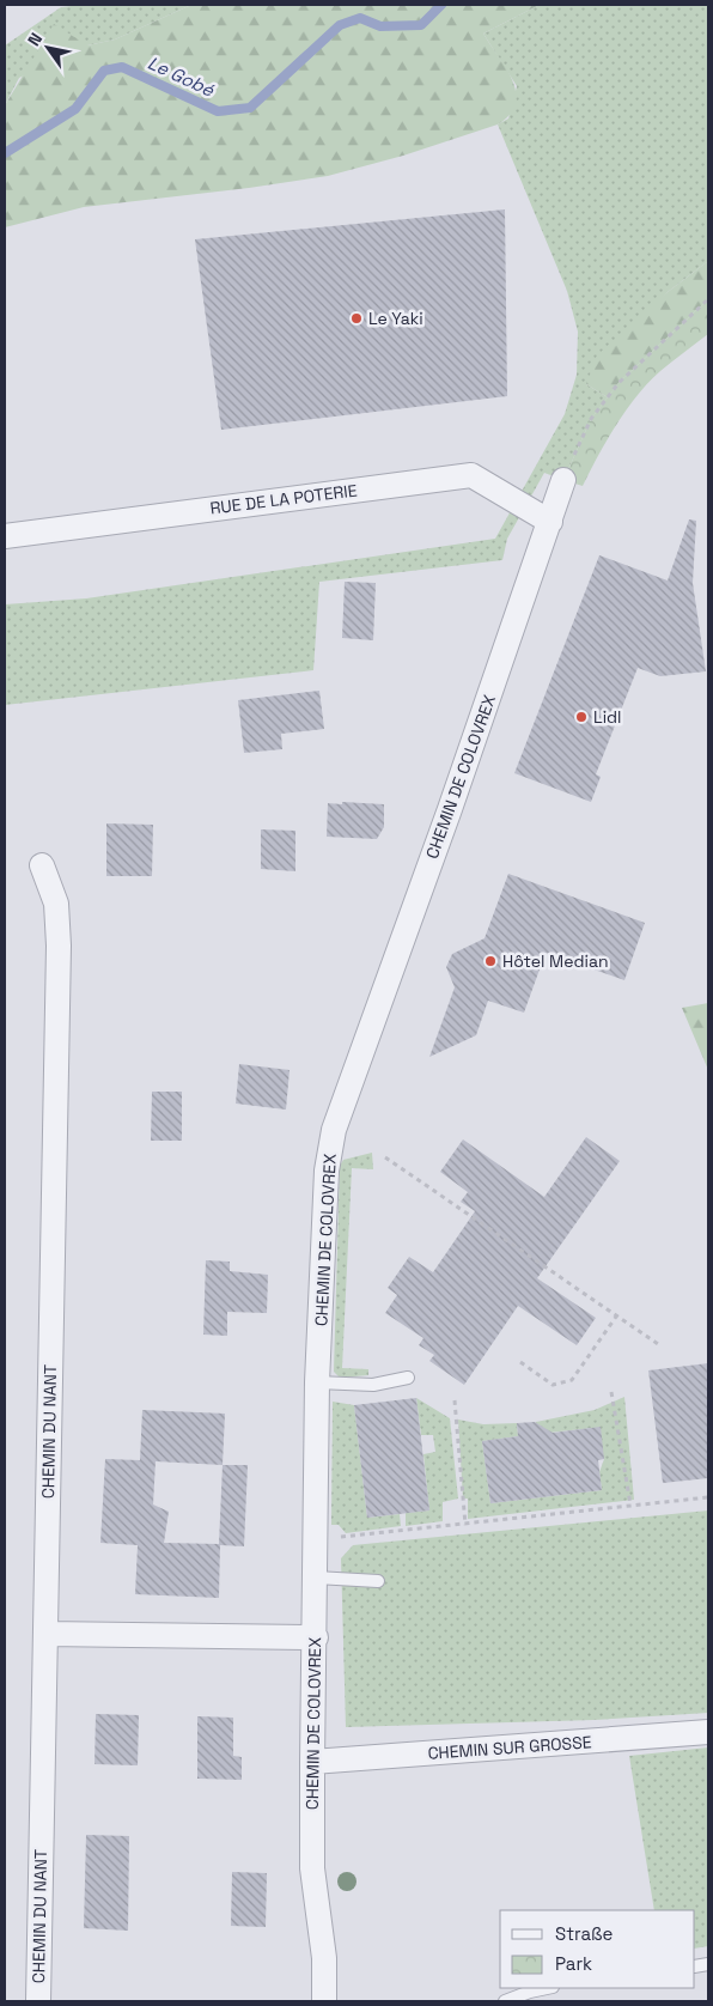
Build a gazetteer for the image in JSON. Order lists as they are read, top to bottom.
{
  "streets": {
    "street": [
      "RUE DE LA POTERIE",
      "CHEMIN DE COLOVREX",
      "CHEMIN DU NANT",
      "CHEMIN SUR GROSSE"
    ]
  },
  "crossings": [
    ["RUE DE LA POTERIE", "CHEMIN DE COLOVREX"],
    ["CHEMIN DE COLOVREX", "CHEMIN SUR GROSSE"]
  ],
  "water": ["Le Gobé"],
  "places": ["Le Yaki", "Lidl", "Hôtel Median"],
  "legend": ["Straße", "Park"],
  "north": "top left"
}
